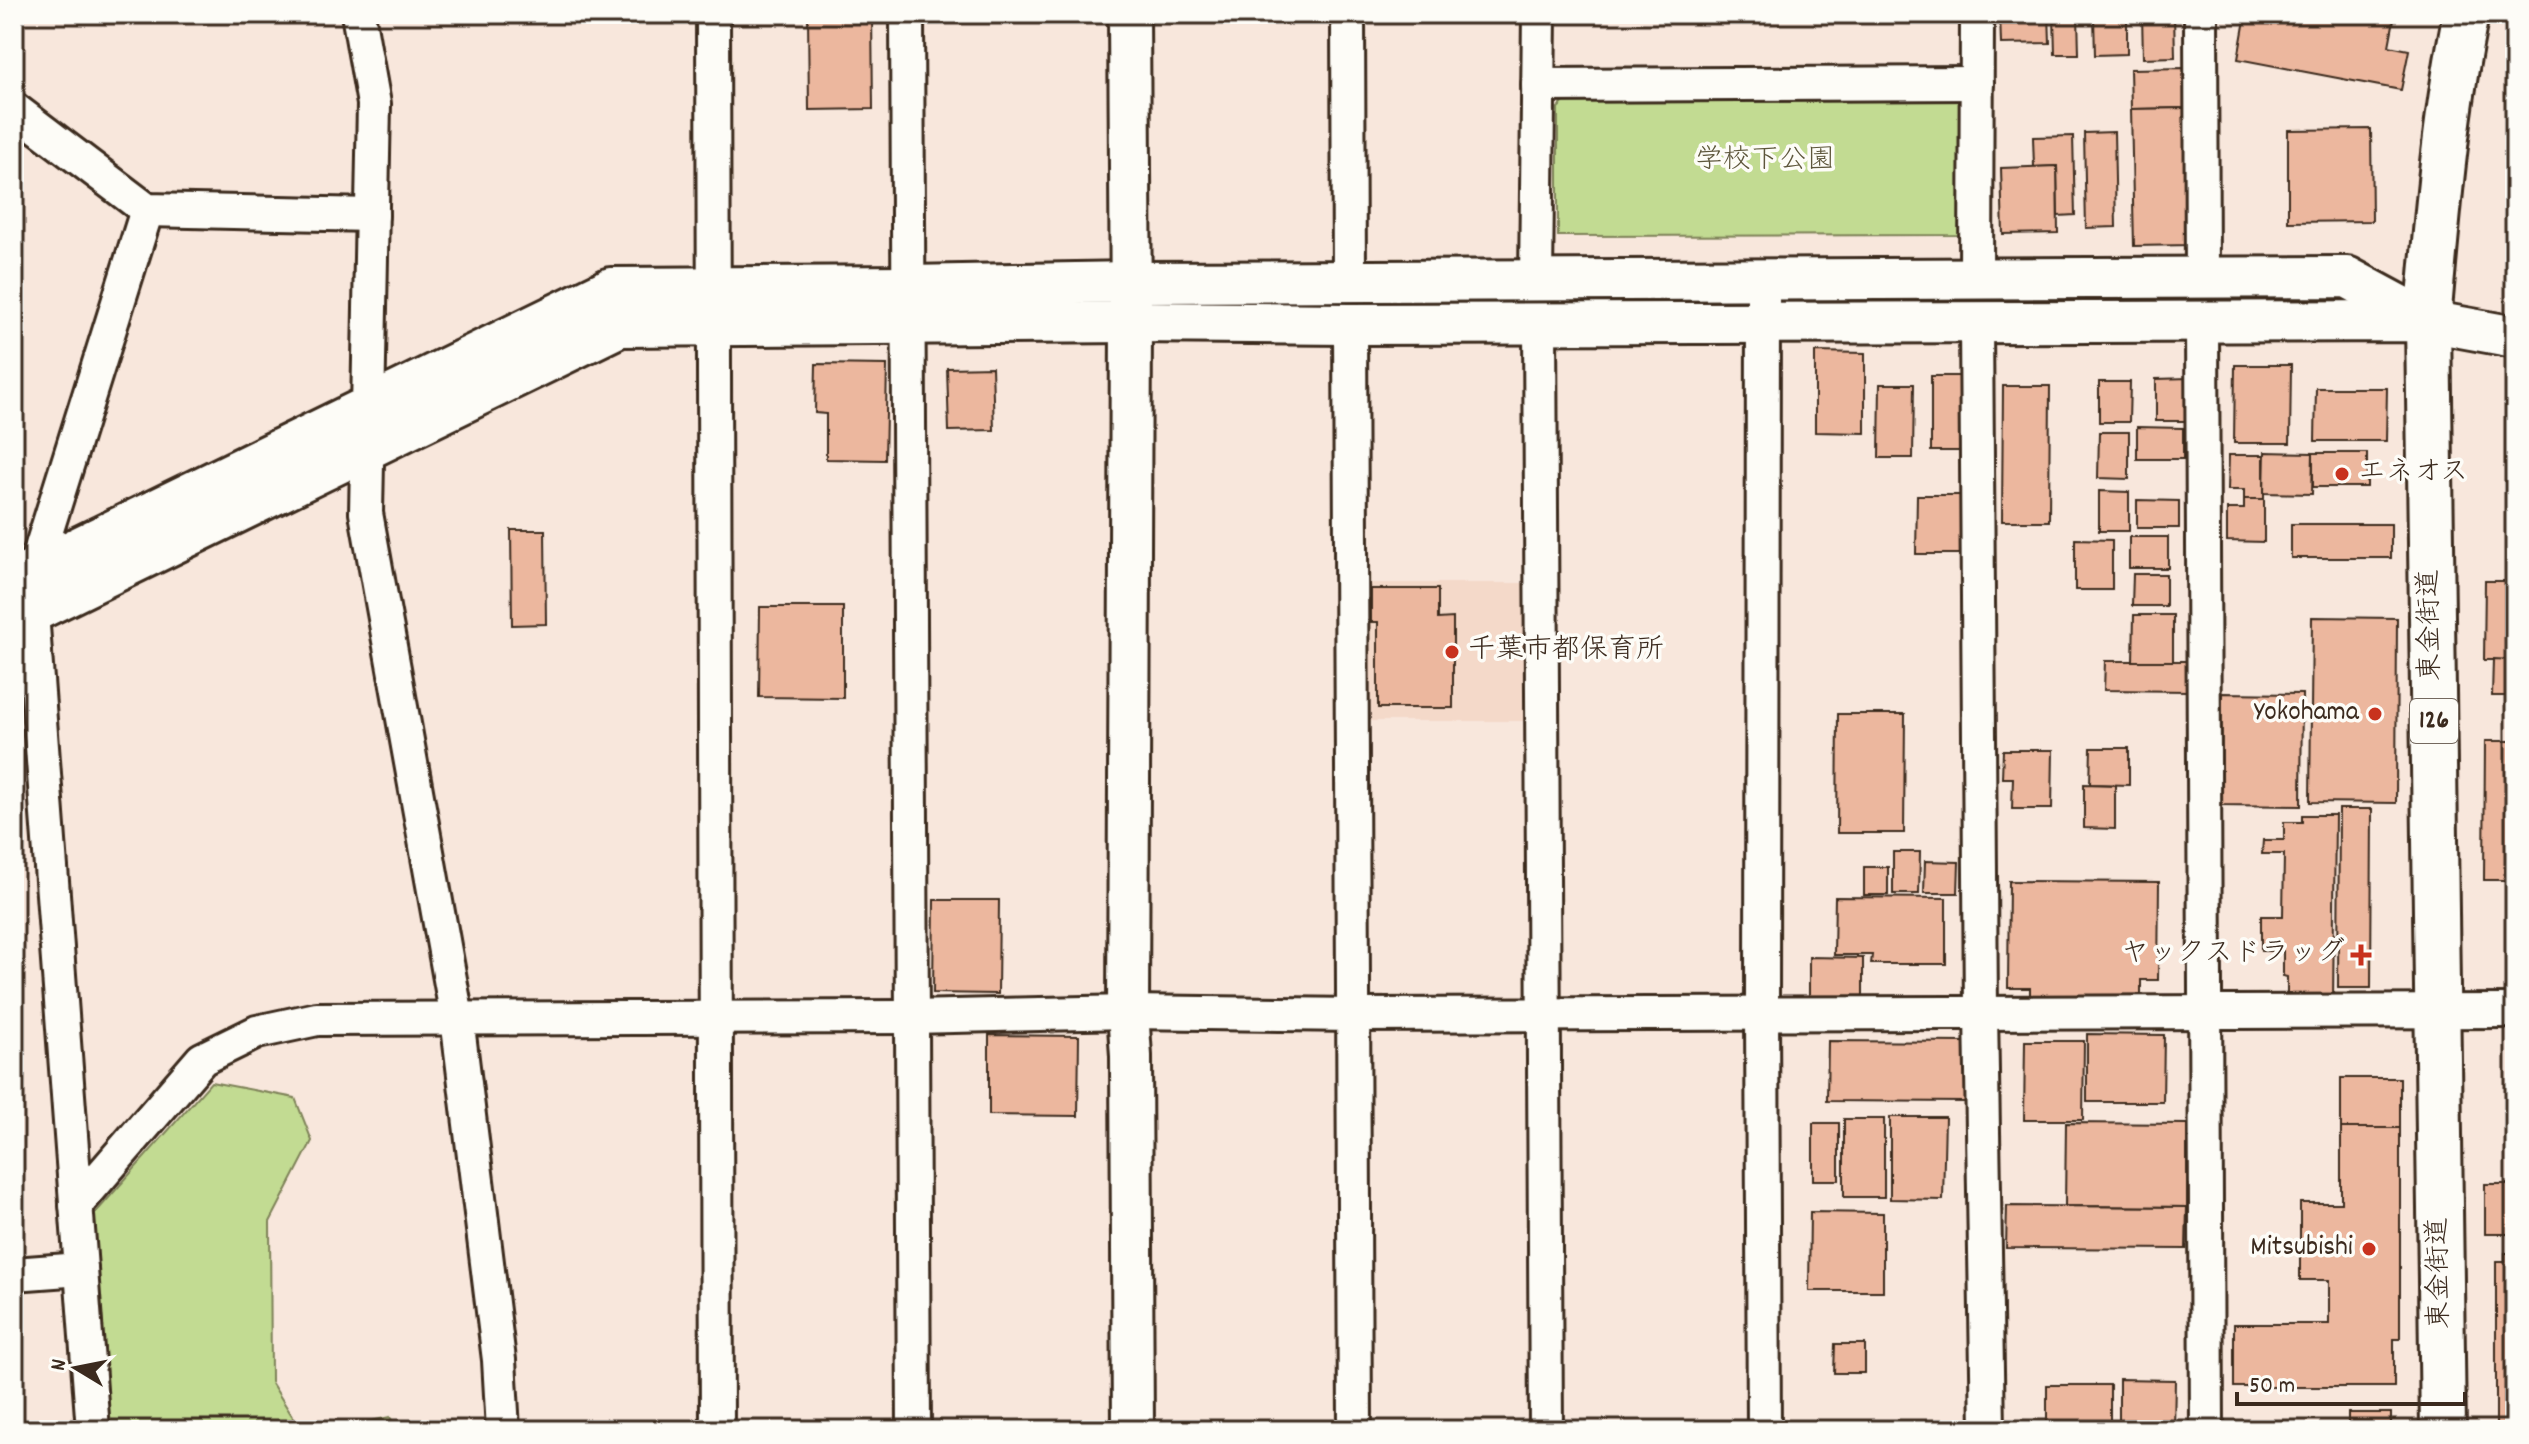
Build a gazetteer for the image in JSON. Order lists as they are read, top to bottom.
{
  "streets": {
    "highway": ["東金街道", "126"]
  },
  "parks": ["学校下公園"],
  "places": {
    "other": [
      "エネオス",
      "千葉市都保育所",
      "Yokohama",
      "Mitsubishi"
    ],
    "health": ["ヤックスドラッグ"]
  },
  "scale_bar": "50 m",
  "north": "left"
}
